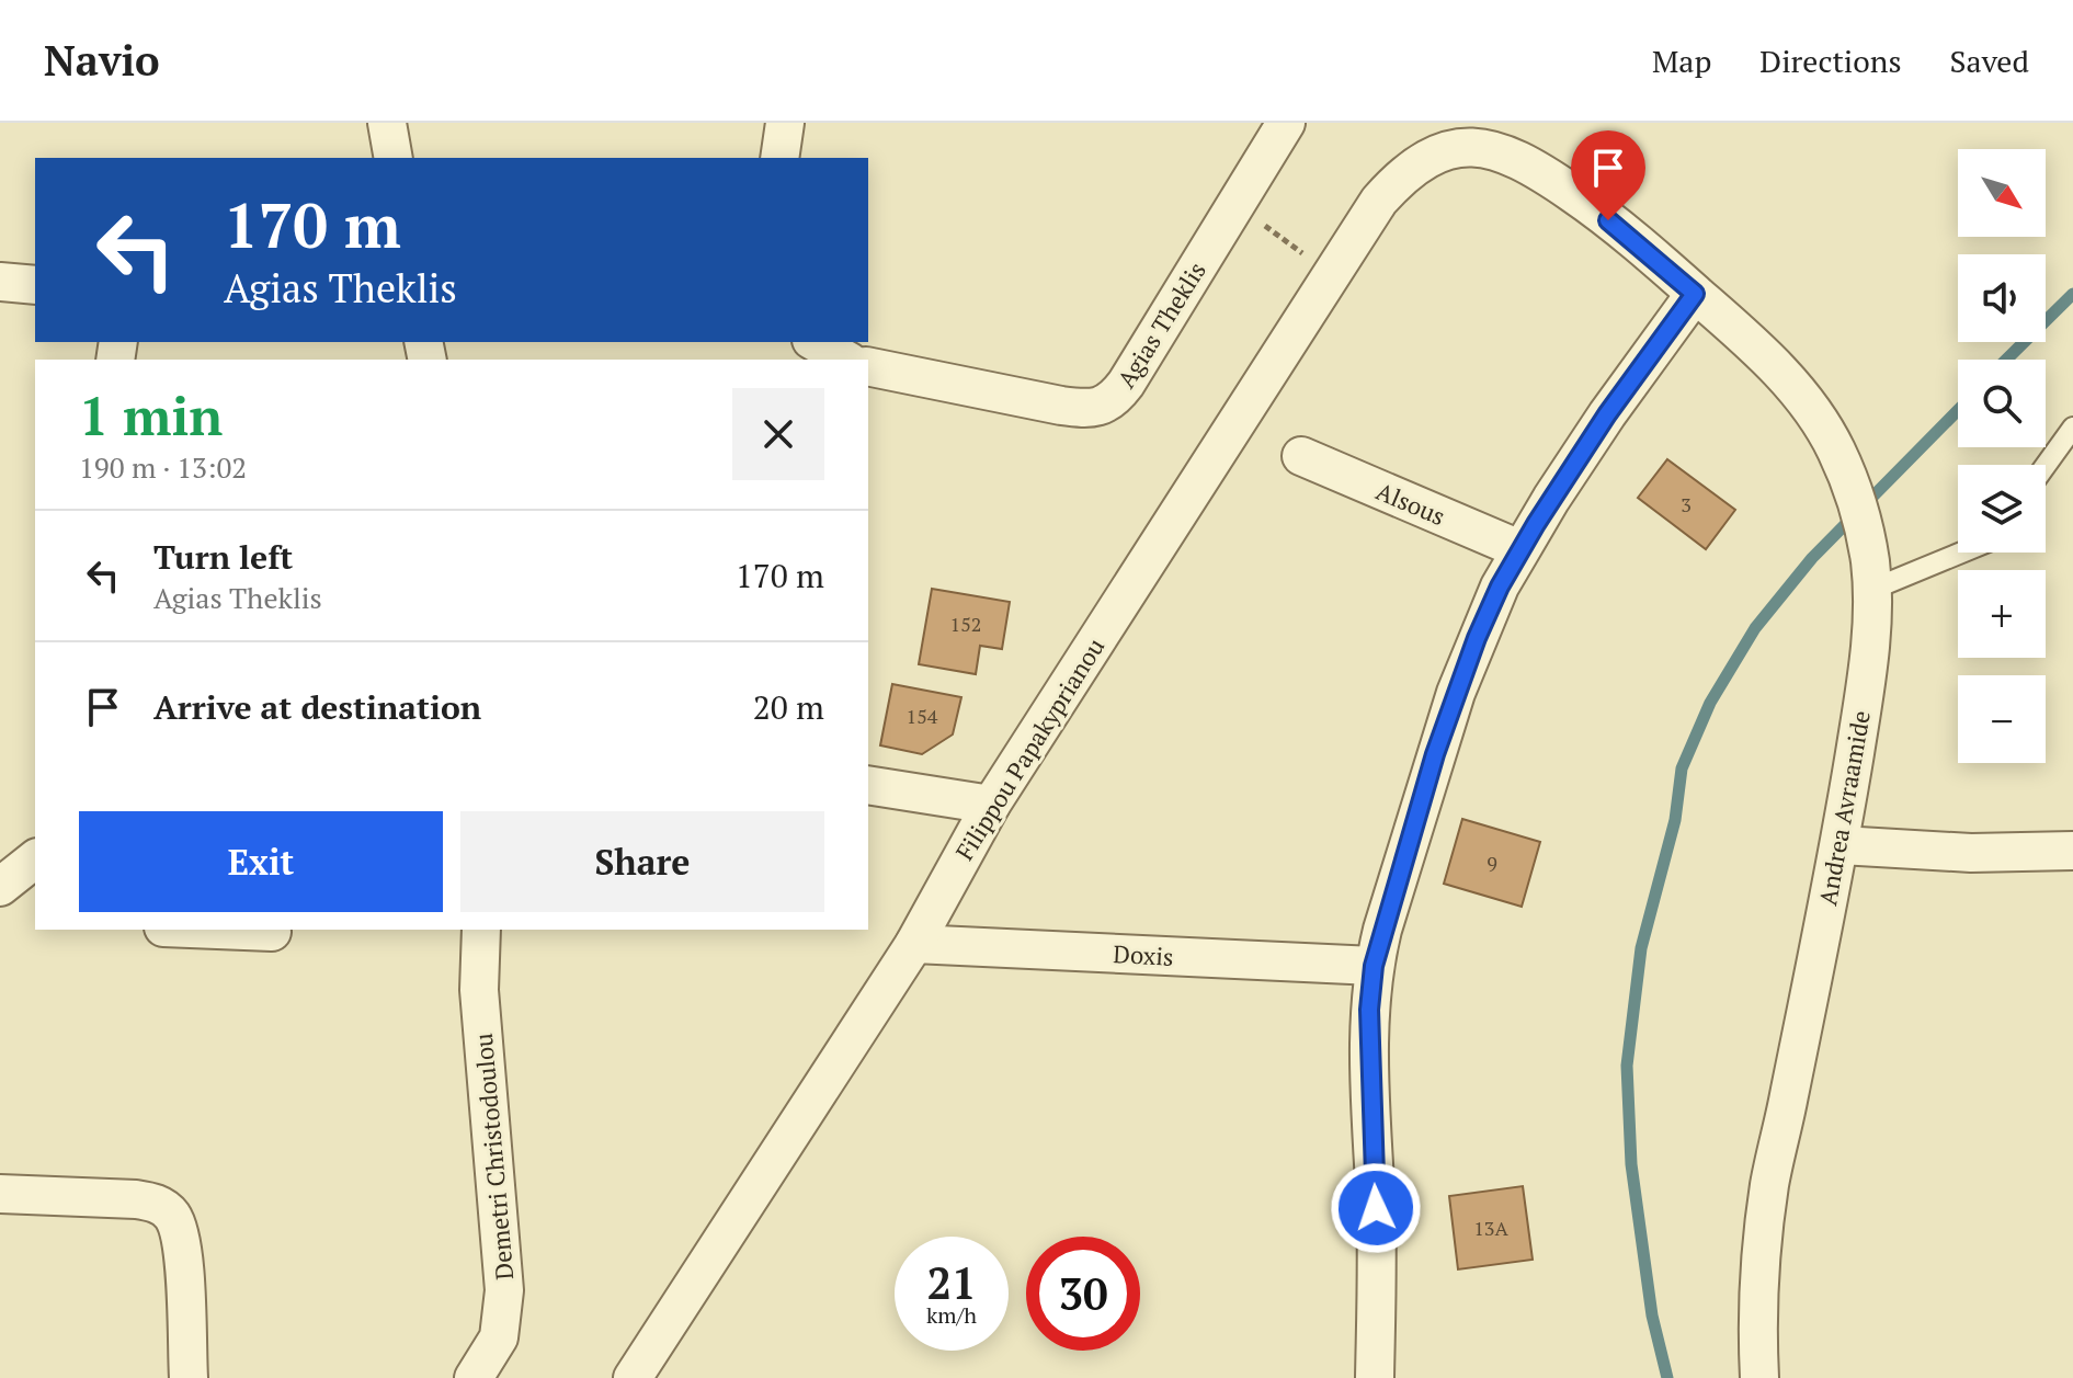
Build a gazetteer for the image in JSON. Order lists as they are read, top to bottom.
{
  "streets": {
    "street": [
      "Agias Theklis",
      "Alsous",
      "Filippou Papakyprianou",
      "Andrea Avraamide",
      "Doxis",
      "Demetri Christodoulou"
    ]
  },
  "crossings": [
    ["Filippou Papakyprianou", "Andrea Avraamide"],
    ["Filippou Papakyprianou", "Doxis"]
  ],
  "house_numbers": [
    "3",
    "152",
    "154",
    "9",
    "13A"
  ],
  "north": "bottom right",
  "page": {
    "header": "Navio",
    "nav": ["Map", "Directions", "Saved"],
    "map_buttons": ["+", "−"],
    "turn": ["170 m", "Agias Theklis"],
    "heading": ["1 min", "190 m · 13:02"],
    "list": [
      {
        "name": "Turn left",
        "note": "Agias Theklis",
        "value": "170 m"
      },
      {
        "name": "Arrive at destination",
        "value": "20 m"
      }
    ],
    "buttons": ["Exit", "Share"],
    "speed": "21 km/h",
    "limit": "30"
  }
}
